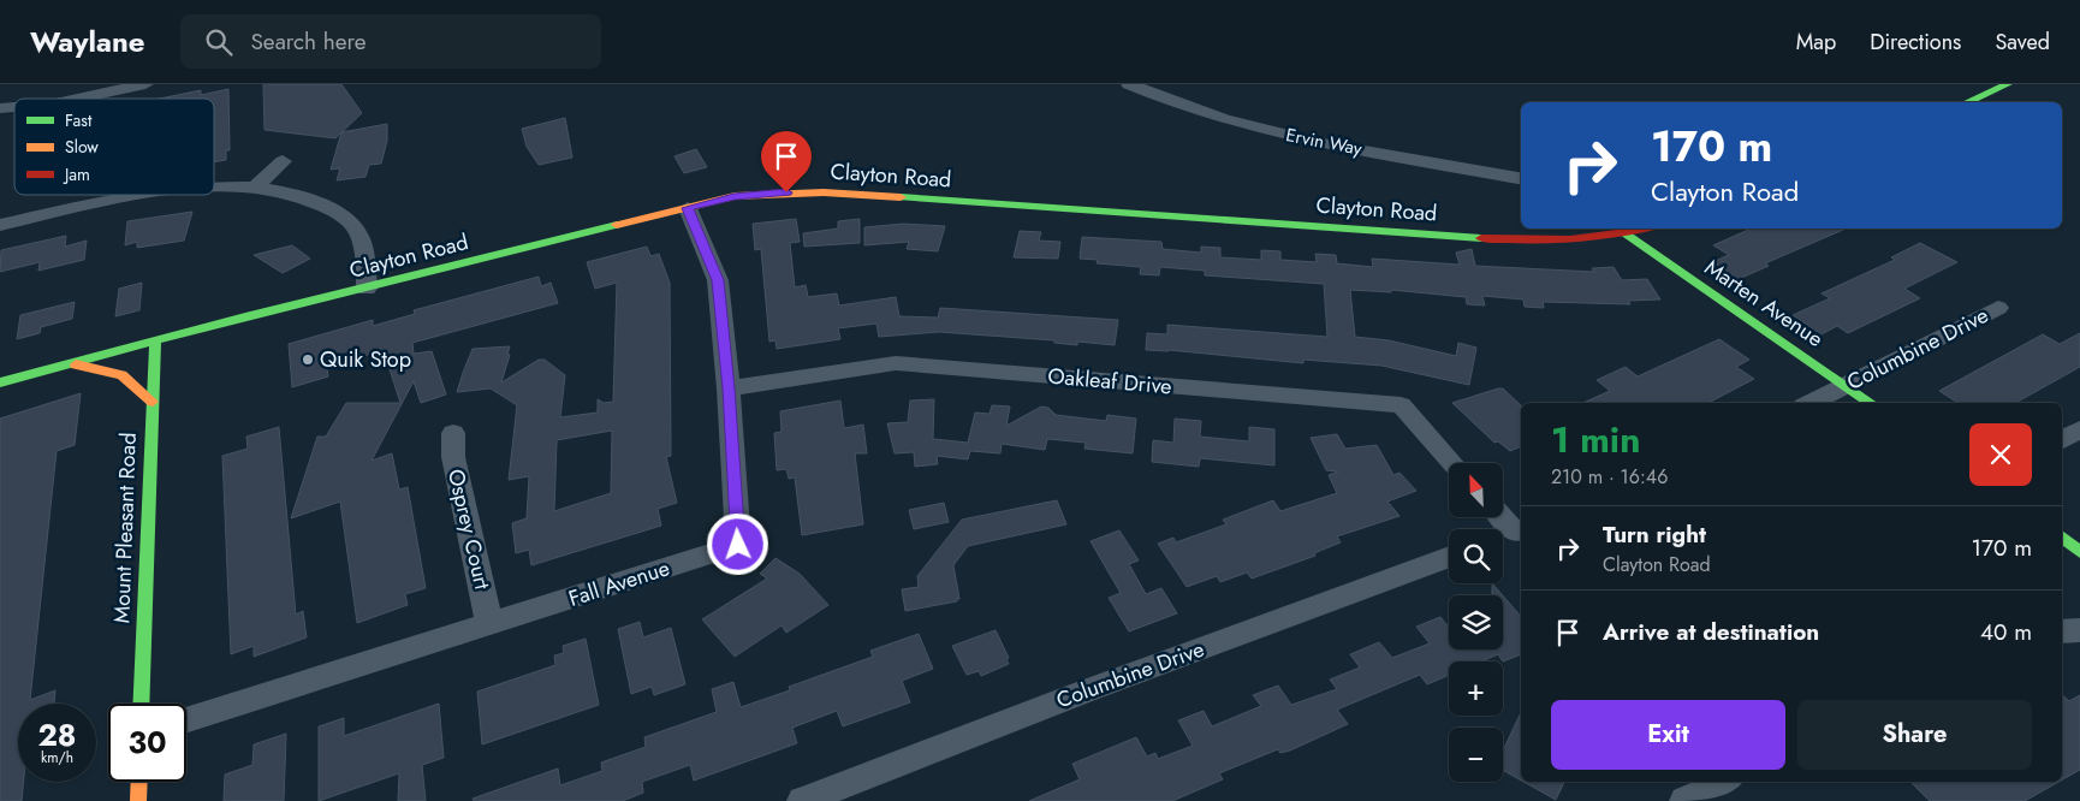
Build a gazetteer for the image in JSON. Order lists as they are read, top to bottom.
{
  "streets": {
    "street": [
      "Ervin Way",
      "Clayton Road",
      "Marten Avenue",
      "Columbine Drive",
      "Oakleaf Drive",
      "Mount Pleasant Road",
      "Osprey Court",
      "Fall Avenue"
    ]
  },
  "crossings": [
    ["Clayton Road", "Marten Avenue"],
    ["Clayton Road", "Mount Pleasant Road"],
    ["Clayton Road", "Fall Avenue"],
    ["Marten Avenue", "Columbine Drive"],
    ["Oakleaf Drive", "Fall Avenue"],
    ["Osprey Court", "Fall Avenue"]
  ],
  "places": ["Quik Stop"],
  "legend": ["Fast", "Slow", "Jam"],
  "north": "top left",
  "page": {
    "header": "Waylane",
    "search": "Search here",
    "nav": ["Map", "Directions", "Saved"],
    "turn": ["170 m", "Clayton Road"],
    "heading": ["1 min", "210 m · 16:46"],
    "map_buttons": ["+", "−"],
    "list": [
      {
        "name": "Turn right",
        "note": "Clayton Road",
        "value": "170 m"
      },
      {
        "name": "Arrive at destination",
        "value": "40 m"
      }
    ],
    "buttons": ["Exit", "Share"],
    "speed": "28 km/h",
    "limit": "30"
  }
}
